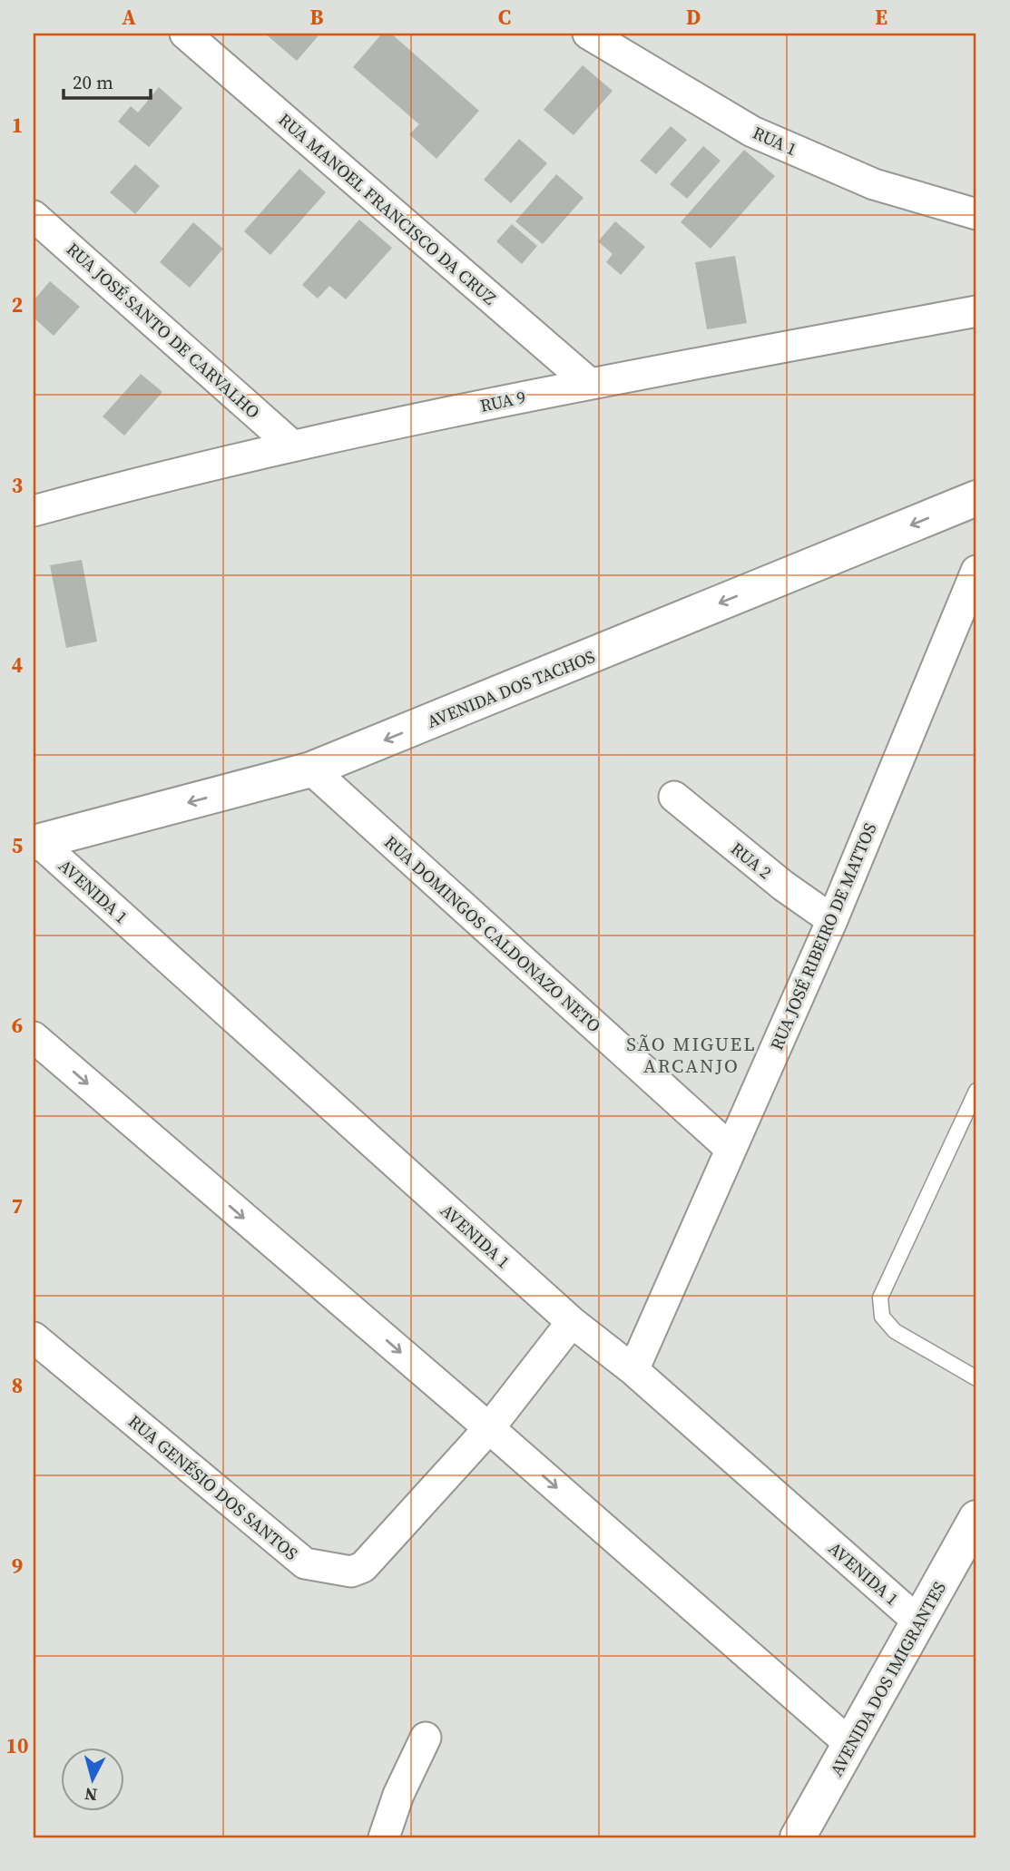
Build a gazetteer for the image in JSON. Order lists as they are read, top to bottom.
{
  "streets": {
    "street": [
      "RUA 1",
      "RUA MANOEL FRANCISCO DA CRUZ",
      "RUA JOSÉ SANTO DE CARVALHO",
      "RUA 9",
      "AVENIDA DOS TACHOS",
      "RUA 2",
      "AVENIDA 1",
      "RUA DOMINGOS CALDONAZO NETO",
      "RUA JOSÉ RIBEIRO DE MATTOS",
      "RUA GENÉSIO DOS SANTOS",
      "AVENIDA DOS IMIGRANTES"
    ]
  },
  "crossings": [
    ["RUA MANOEL FRANCISCO DA CRUZ", "RUA 9"],
    ["RUA JOSÉ SANTO DE CARVALHO", "RUA 9"],
    ["AVENIDA DOS TACHOS", "AVENIDA 1"],
    ["AVENIDA DOS TACHOS", "RUA DOMINGOS CALDONAZO NETO"],
    ["RUA 2", "RUA JOSÉ RIBEIRO DE MATTOS"],
    ["AVENIDA 1", "RUA JOSÉ RIBEIRO DE MATTOS"],
    ["AVENIDA 1", "RUA GENÉSIO DOS SANTOS"],
    ["AVENIDA 1", "AVENIDA DOS IMIGRANTES"],
    ["RUA DOMINGOS CALDONAZO NETO", "RUA JOSÉ RIBEIRO DE MATTOS"]
  ],
  "one_way": ["AVENIDA DOS TACHOS"],
  "districts": ["SÃO MIGUEL ARCANJO"],
  "scale_bar": "20 m",
  "north": "bottom",
  "grid": {
    "columns": [
      "A",
      "B",
      "C",
      "D",
      "E"
    ],
    "rows": [
      "1",
      "2",
      "3",
      "4",
      "5",
      "6",
      "7",
      "8",
      "9",
      "10"
    ]
  }
}
